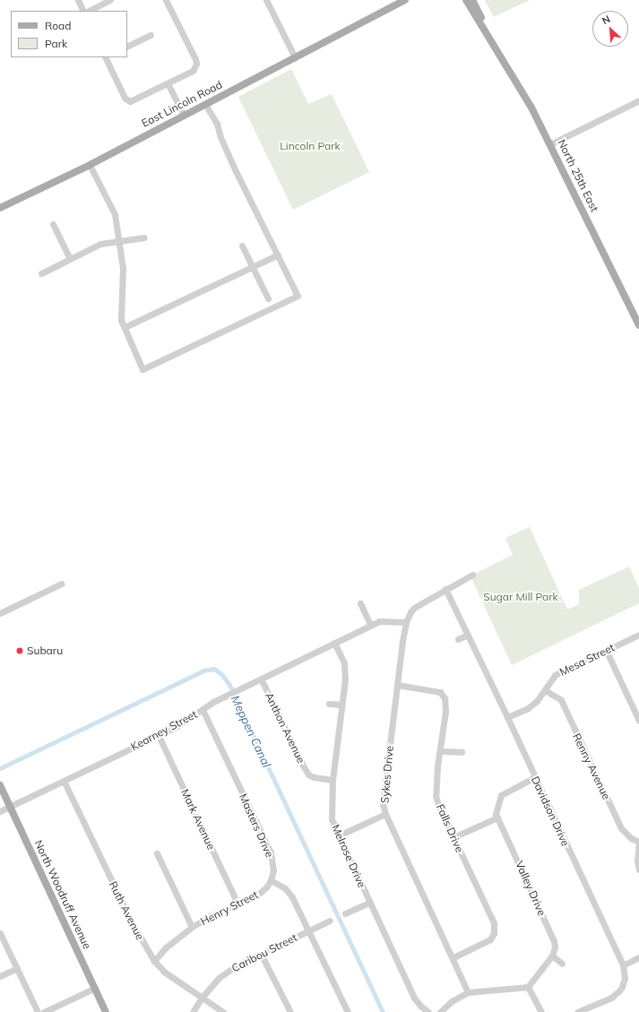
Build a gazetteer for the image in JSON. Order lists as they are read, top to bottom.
{
  "streets": {
    "main road": ["East Lincoln Road", "North 25th East", "North Woodruff Avenue"],
    "street": [
      "Mesa Street",
      "Anthon Avenue",
      "Kearney Street",
      "Renny Avenue",
      "Sykes Drive",
      "Davidson Drive",
      "Mark Avenue",
      "Masters Drive",
      "Falls Drive",
      "Melrose Drive",
      "Valley Drive",
      "Henry Street",
      "Ruth Avenue",
      "Caribou Street"
    ]
  },
  "crossings": [
    ["Mesa Street", "Renny Avenue"],
    ["Mesa Street", "Davidson Drive"],
    ["Anthon Avenue", "Kearney Street"],
    ["Anthon Avenue", "Melrose Drive"],
    ["Kearney Street", "Sykes Drive"],
    ["Kearney Street", "Mark Avenue"],
    ["Kearney Street", "Masters Drive"],
    ["Kearney Street", "Melrose Drive"],
    ["Kearney Street", "North Woodruff Avenue"],
    ["Kearney Street", "Ruth Avenue"],
    ["Sykes Drive", "Davidson Drive"],
    ["Sykes Drive", "Falls Drive"],
    ["Davidson Drive", "Valley Drive"],
    ["Mark Avenue", "Henry Street"],
    ["Masters Drive", "Henry Street"],
    ["Henry Street", "Ruth Avenue"],
    ["Ruth Avenue", "Caribou Street"]
  ],
  "water": ["Meppen Canal"],
  "parks": ["Lincoln Park", "Sugar Mill Park"],
  "places": ["Subaru"],
  "legend": ["Road", "Park"],
  "north": "top left"
}
